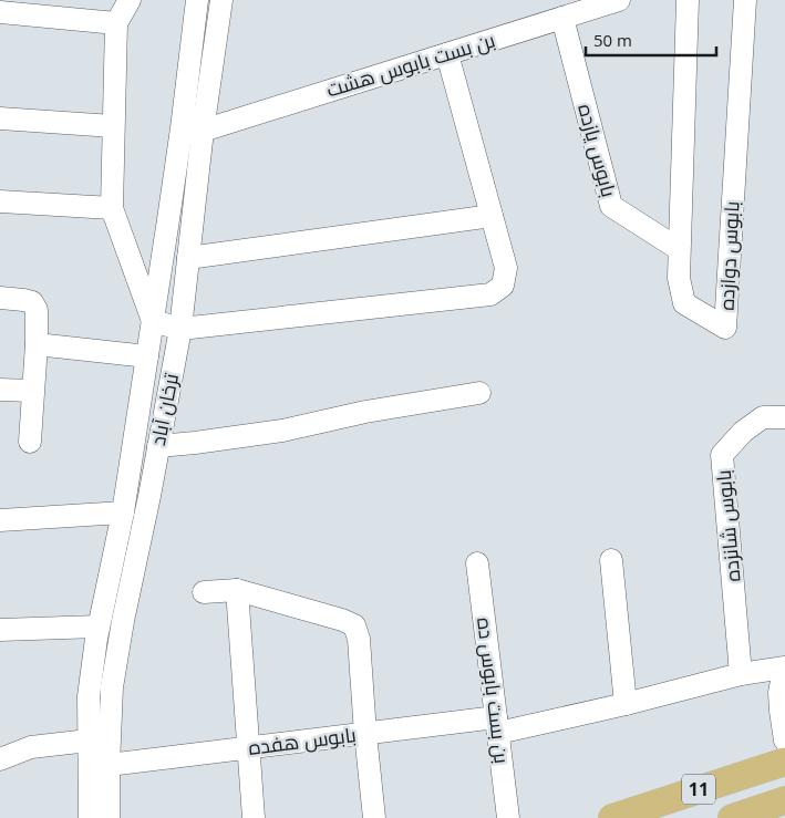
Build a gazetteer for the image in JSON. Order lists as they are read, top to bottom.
{
  "streets": {
    "main road": ["11"],
    "street": [
      "بن بست بابوس هشت",
      "بابوس یازده",
      "بابوس دوازده",
      "ترخان آباد",
      "بابوس شانزده",
      "بن بست بابوس ده",
      "بابوس هفده"
    ]
  },
  "crossings": [
    ["بن بست بابوس هشت", "بابوس یازده"],
    ["بن بست بابوس هشت", "ترخان آباد"],
    ["بابوس یازده", "بابوس دوازده"],
    ["ترخان آباد", "بابوس هفده"],
    ["بن بست بابوس ده", "بابوس هفده"]
  ],
  "scale_bar": "50 m"
}
